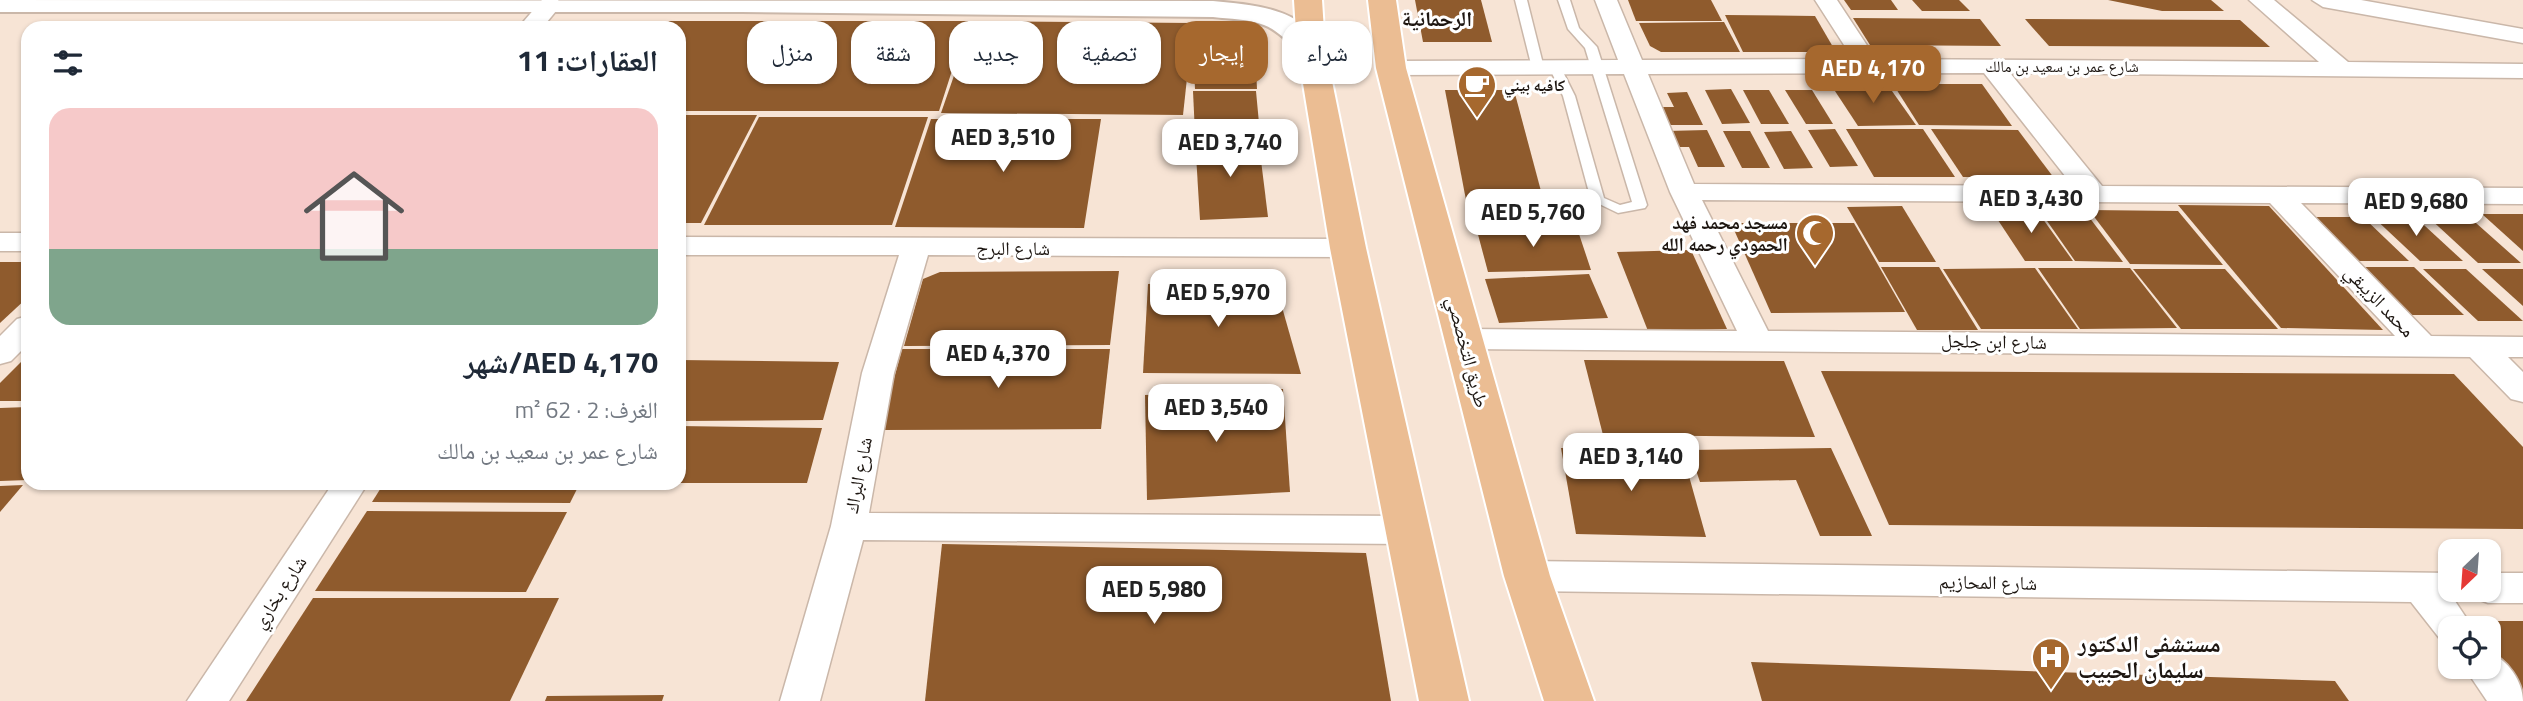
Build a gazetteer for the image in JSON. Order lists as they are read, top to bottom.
{
  "streets": {
    "main road": ["طريق التخصصي"],
    "street": [
      "شارع عمر بن سعيد بن مالك",
      "شارع البرج",
      "محمد الزيبقي",
      "شارع ابن جلجل",
      "شارع البراك",
      "شارع المحازيم",
      "شارع بخاري"
    ]
  },
  "crossings": [
    ["شارع عمر بن سعيد بن مالك", "طريق التخصصي"],
    ["شارع البرج", "شارع البراك"],
    ["محمد الزيبقي", "شارع ابن جلجل"],
    ["شارع ابن جلجل", "طريق التخصصي"],
    ["طريق التخصصي", "شارع المحازيم"]
  ],
  "districts": ["الرحمانية"],
  "places": {
    "cafe": ["كافيه بيني"],
    "mosque": ["مسجد محمد فهد الحمودي رحمه الله"],
    "hospital": ["مستشفى الدكتور سليمان الحبيب"]
  },
  "north": "bottom left",
  "page": {
    "chip": [
      "شراء",
      "إيجار",
      "تصفية",
      "جديد",
      "شقة",
      "منزل"
    ],
    "heading": "العقارات: 11",
    "price": [
      "AED 4,170",
      "AED 3,510",
      "AED 3,740",
      "AED 3,430",
      "AED 9,680",
      "AED 5,760",
      "AED 5,970",
      "AED 4,370",
      "AED 3,540",
      "AED 3,140",
      "AED 5,980"
    ],
    "list": [
      {
        "name": "AED 4,170/شهر",
        "note": "الغرف: 2 · 62 m² · شارع عمر بن سعيد بن مالك"
      }
    ]
  }
}
